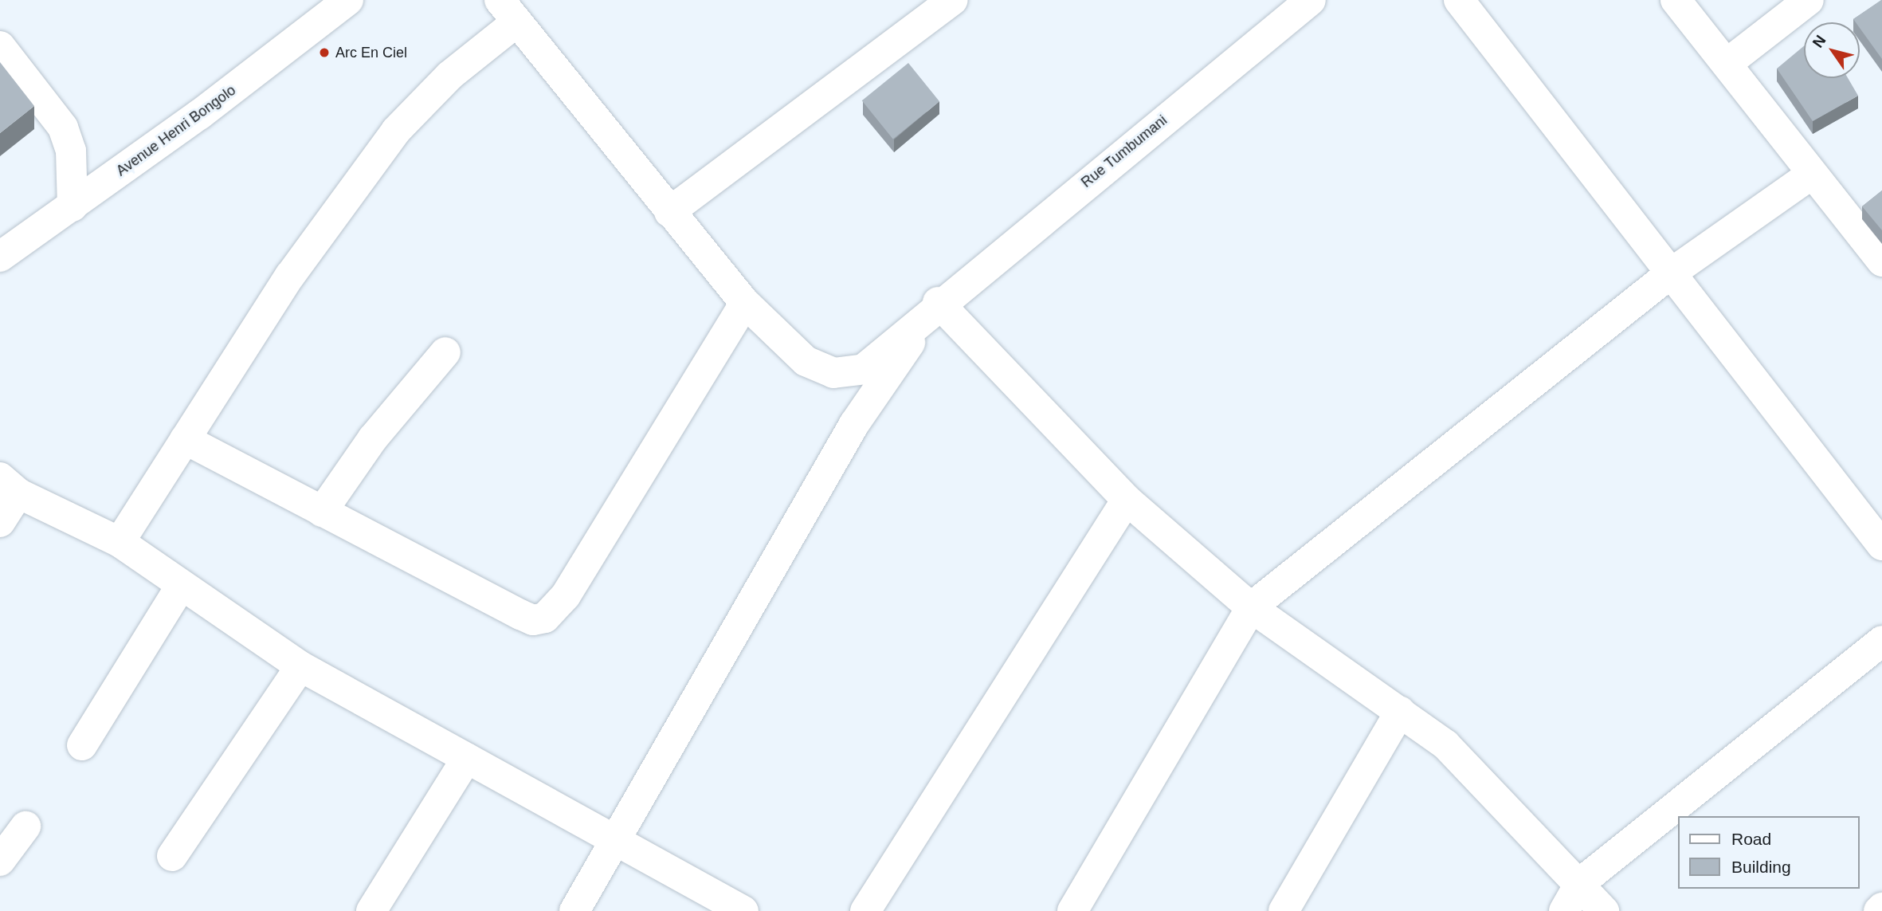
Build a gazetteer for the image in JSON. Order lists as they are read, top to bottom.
{
  "streets": {
    "street": ["Avenue Henri Bongolo", "Rue Tumbumani"]
  },
  "places": ["Arc En Ciel"],
  "legend": ["Road", "Building"],
  "north": "top left"
}
